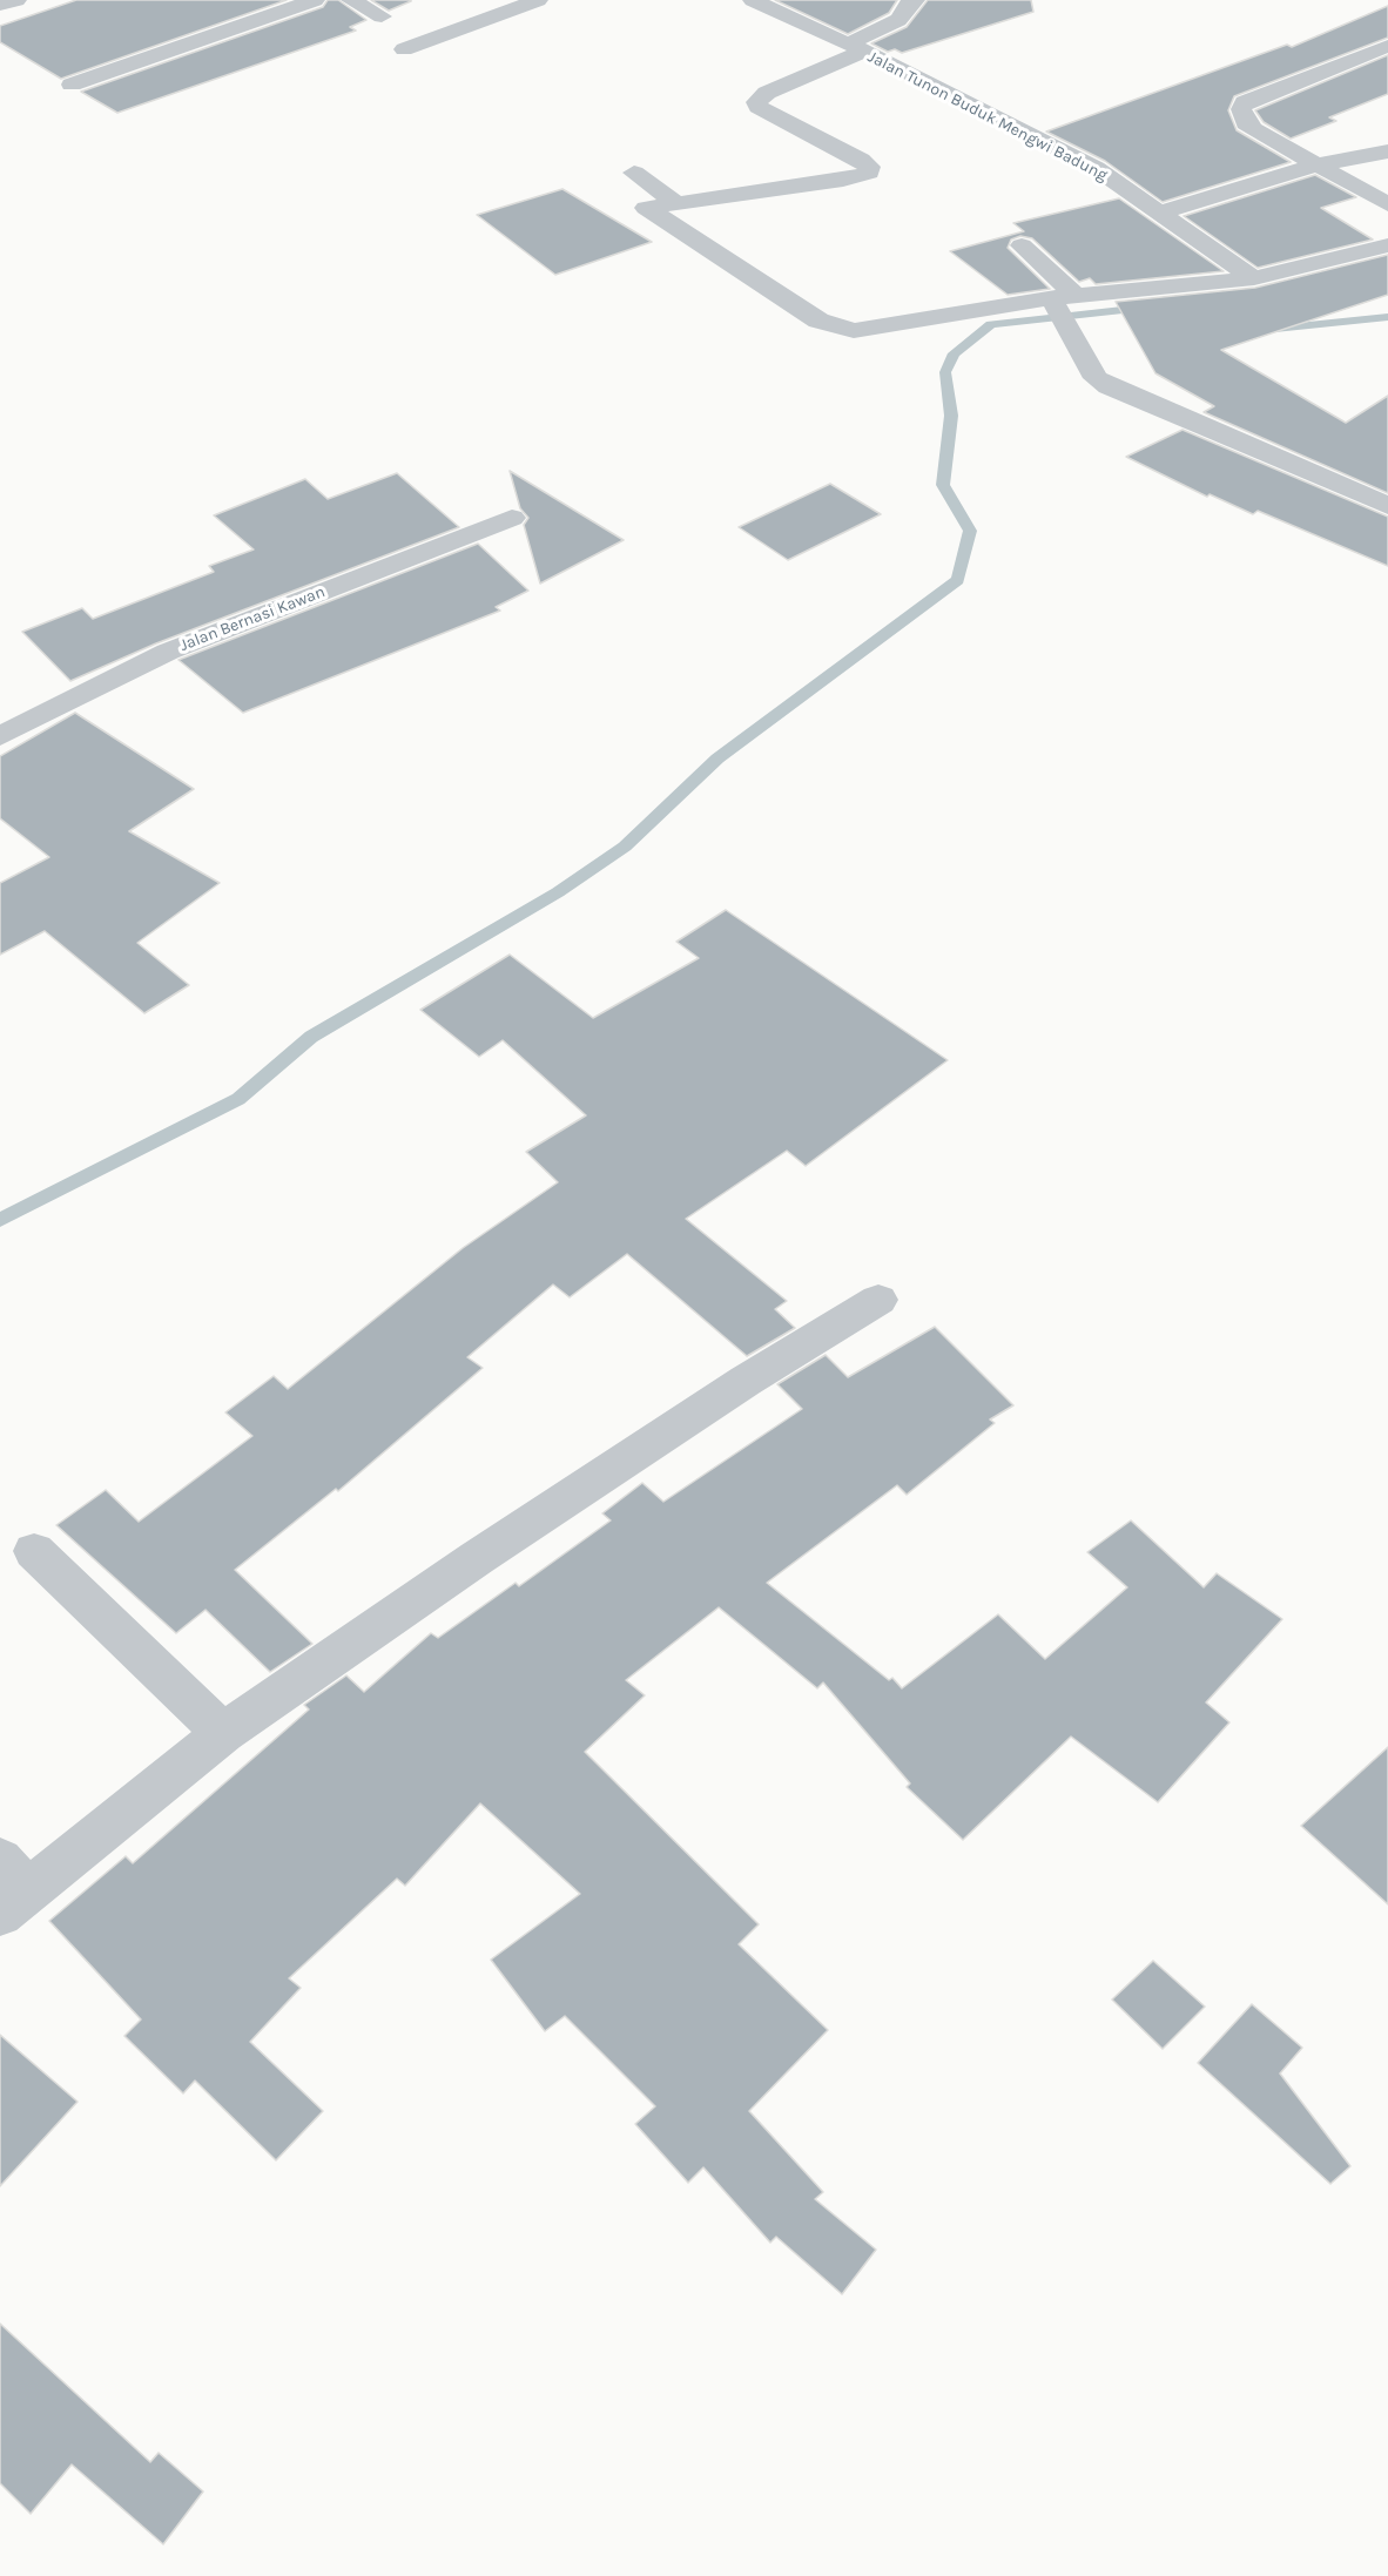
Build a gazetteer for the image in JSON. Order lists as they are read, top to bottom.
{
  "streets": {
    "street": ["Jalan Tunon Buduk Mengwi Badung", "Jalan Bernasi Kawan"]
  }
}
